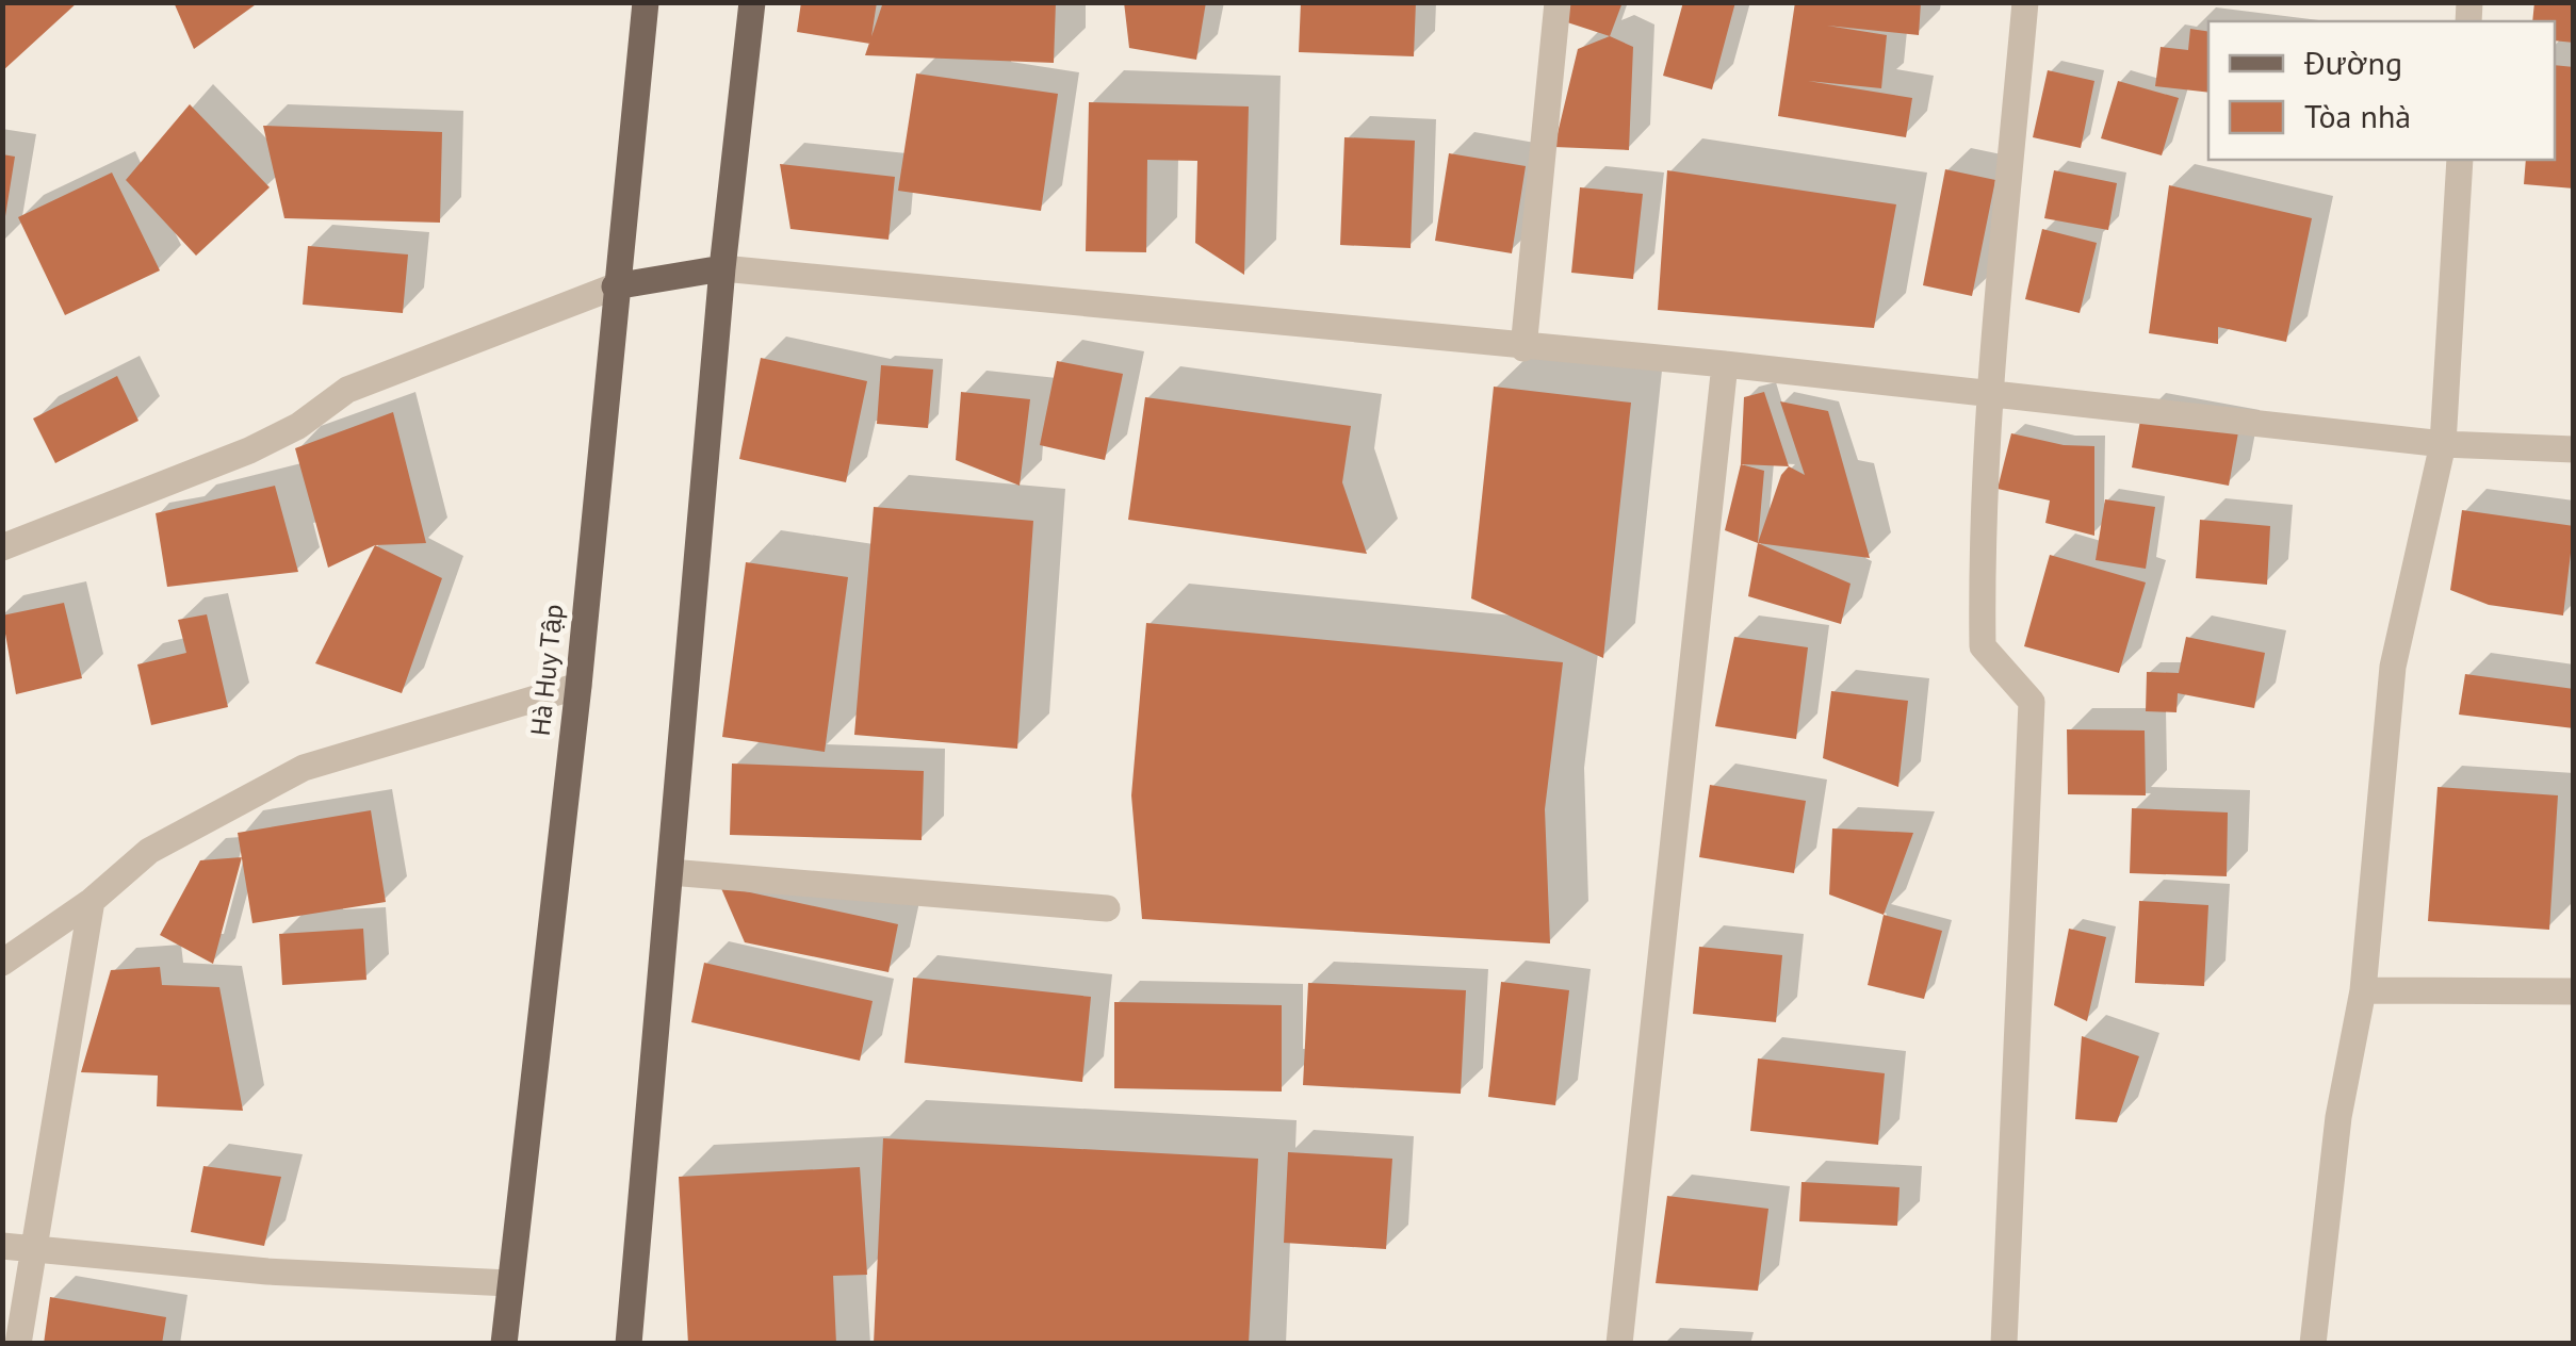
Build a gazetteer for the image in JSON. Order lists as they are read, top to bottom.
{
  "streets": {
    "main road": ["Hà Huy Tập"]
  },
  "legend": ["Đường", "Tòa nhà"]
}
